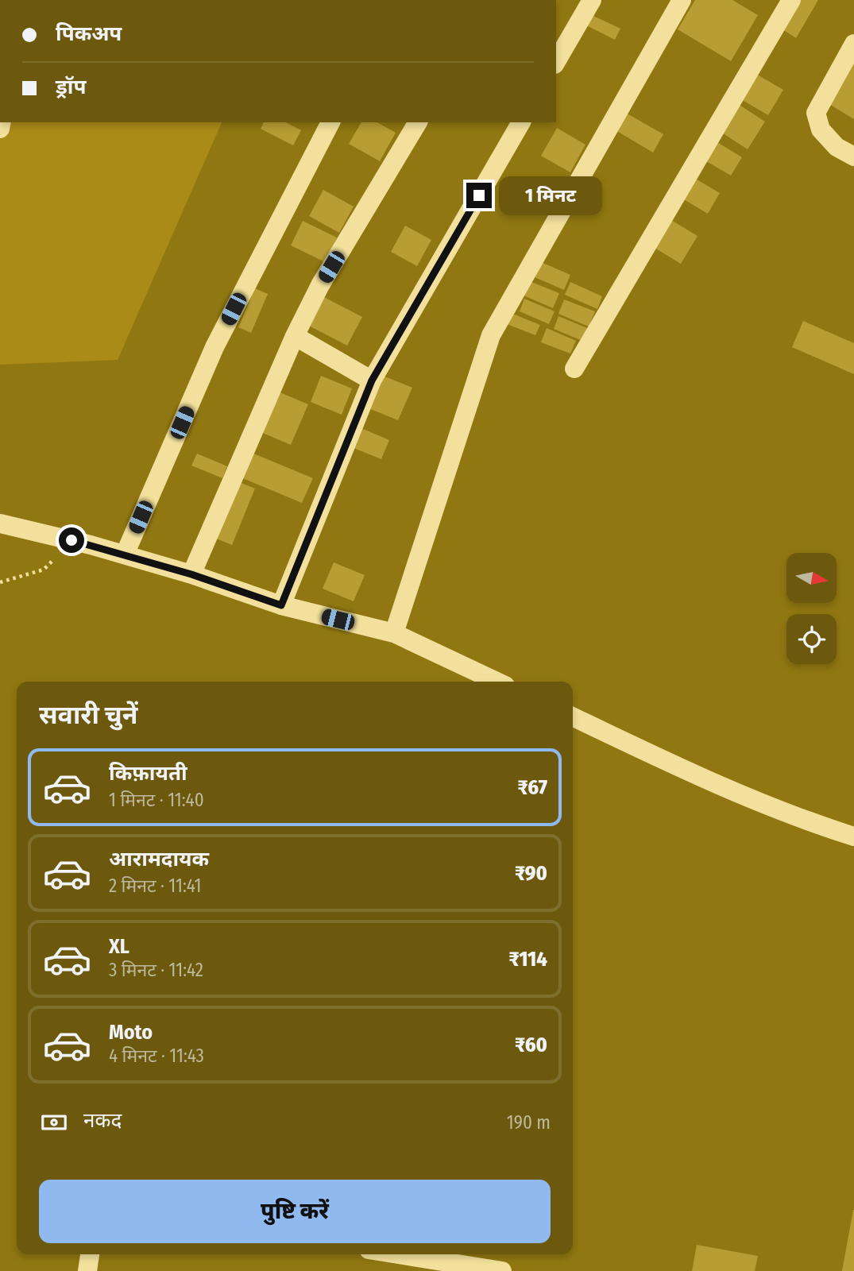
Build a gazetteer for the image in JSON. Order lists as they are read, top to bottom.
{
  "north": "right",
  "page": {
    "banner": ["पिकअप", "ड्रॉप"],
    "bubble": "1 मिनट",
    "heading": "सवारी चुनें",
    "list": [
      {
        "name": "किफ़ायती",
        "note": "1 मिनट · 11:40",
        "value": "₹67"
      },
      {
        "name": "आरामदायक",
        "note": "2 मिनट · 11:41",
        "value": "₹90"
      },
      {
        "name": "XL",
        "note": "3 मिनट · 11:42",
        "value": "₹114"
      },
      {
        "name": "Moto",
        "note": "4 मिनट · 11:43",
        "value": "₹60"
      }
    ],
    "pay": ["नकद", "190 m"],
    "buttons": "पुष्टि करें"
  }
}
